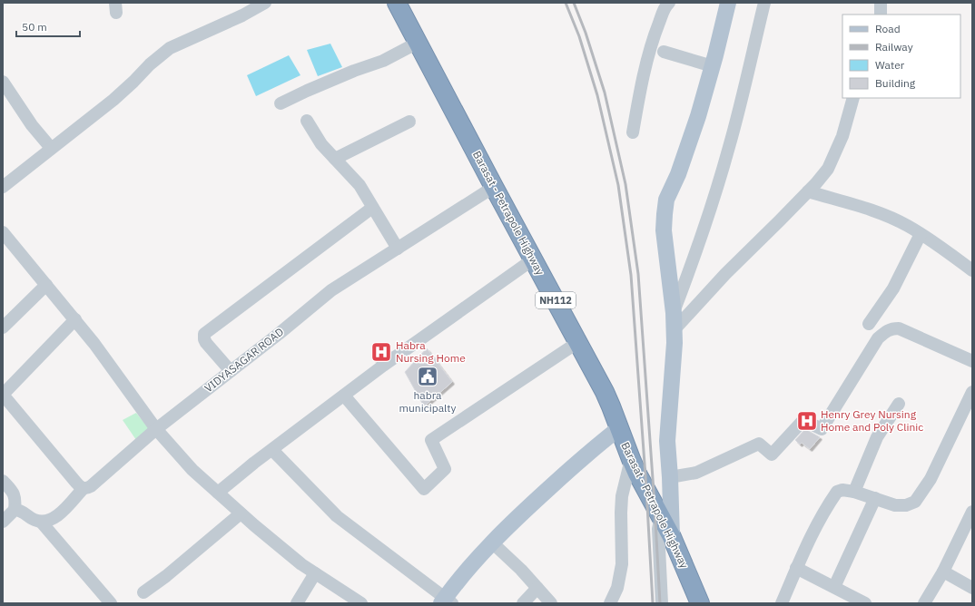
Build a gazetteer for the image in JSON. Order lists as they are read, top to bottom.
{
  "streets": {
    "highway": ["Barasat - Petrapole Highway", "NH112"],
    "street": ["VIDYASAGAR ROAD"]
  },
  "crossings": [
    ["Barasat - Petrapole Highway", "VIDYASAGAR ROAD"]
  ],
  "places": {
    "hospital": ["Habra Nursing Home", "Henry Grey Nursing Home and Poly Clinic"],
    "public building": ["habra municipalty"]
  },
  "legend": [
    "Road",
    "Railway",
    "Water",
    "Building"
  ],
  "scale_bar": "50 m"
}
